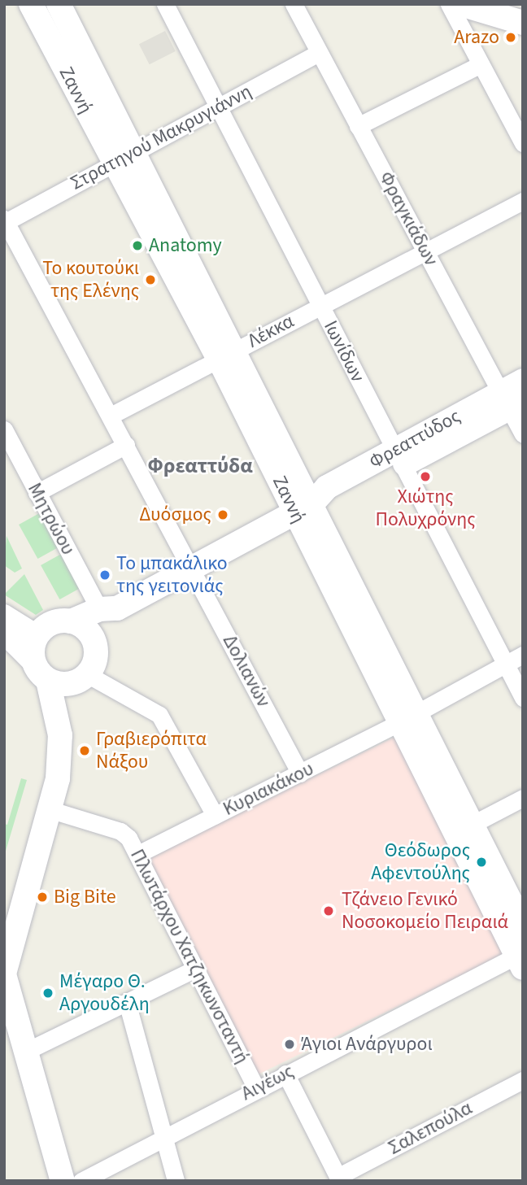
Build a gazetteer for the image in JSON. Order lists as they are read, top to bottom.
{
  "streets": {
    "street": [
      "Ζαννή",
      "Στρατηγού Μακρυγιάννη",
      "Φραγκιάδων",
      "Λέκκα",
      "Ιωνίδων",
      "Φρεαττύδος",
      "Μητρώου",
      "Δολιανών",
      "Κυριακάκου",
      "Πλωτάρχου Χατζηκωνσταντή",
      "Αιγέως",
      "Σαλεπούλα"
    ]
  },
  "crossings": [
    ["Ζαννή", "Στρατηγού Μακρυγιάννη"],
    ["Ζαννή", "Λέκκα"],
    ["Ζαννή", "Φρεαττύδος"],
    ["Ζαννή", "Κυριακάκου"],
    ["Ζαννή", "Αιγέως"],
    ["Στρατηγού Μακρυγιάννη", "Φραγκιάδων"],
    ["Στρατηγού Μακρυγιάννη", "Ιωνίδων"],
    ["Στρατηγού Μακρυγιάννη", "Δολιανών"],
    ["Φραγκιάδων", "Λέκκα"],
    ["Φραγκιάδων", "Φρεαττύδος"],
    ["Λέκκα", "Ιωνίδων"],
    ["Λέκκα", "Δολιανών"],
    ["Ιωνίδων", "Φρεαττύδος"],
    ["Ιωνίδων", "Κυριακάκου"],
    ["Φρεαττύδος", "Μητρώου"],
    ["Φρεαττύδος", "Δολιανών"],
    ["Δολιανών", "Κυριακάκου"],
    ["Κυριακάκου", "Πλωτάρχου Χατζηκωνσταντή"],
    ["Πλωτάρχου Χατζηκωνσταντή", "Αιγέως"]
  ],
  "districts": ["Φρεαττύδα"],
  "places": [
    "Arazo",
    "Anatomy",
    "Το κουτούκι της Ελένης",
    "Χιώτης Πολυχρόνης",
    "Δυόσμος",
    "Το μπακάλικο της γειτονιάς",
    "Γραβιερόπιτα Νάξου",
    "Θεόδωρος Αφεντούλης",
    "Big Bite",
    "Τζάνειο Γενικό Νοσοκομείο Πειραιά",
    "Μέγαρο Θ. Αργουδέλη",
    "Άγιοι Ανάργυροι"
  ]
}
